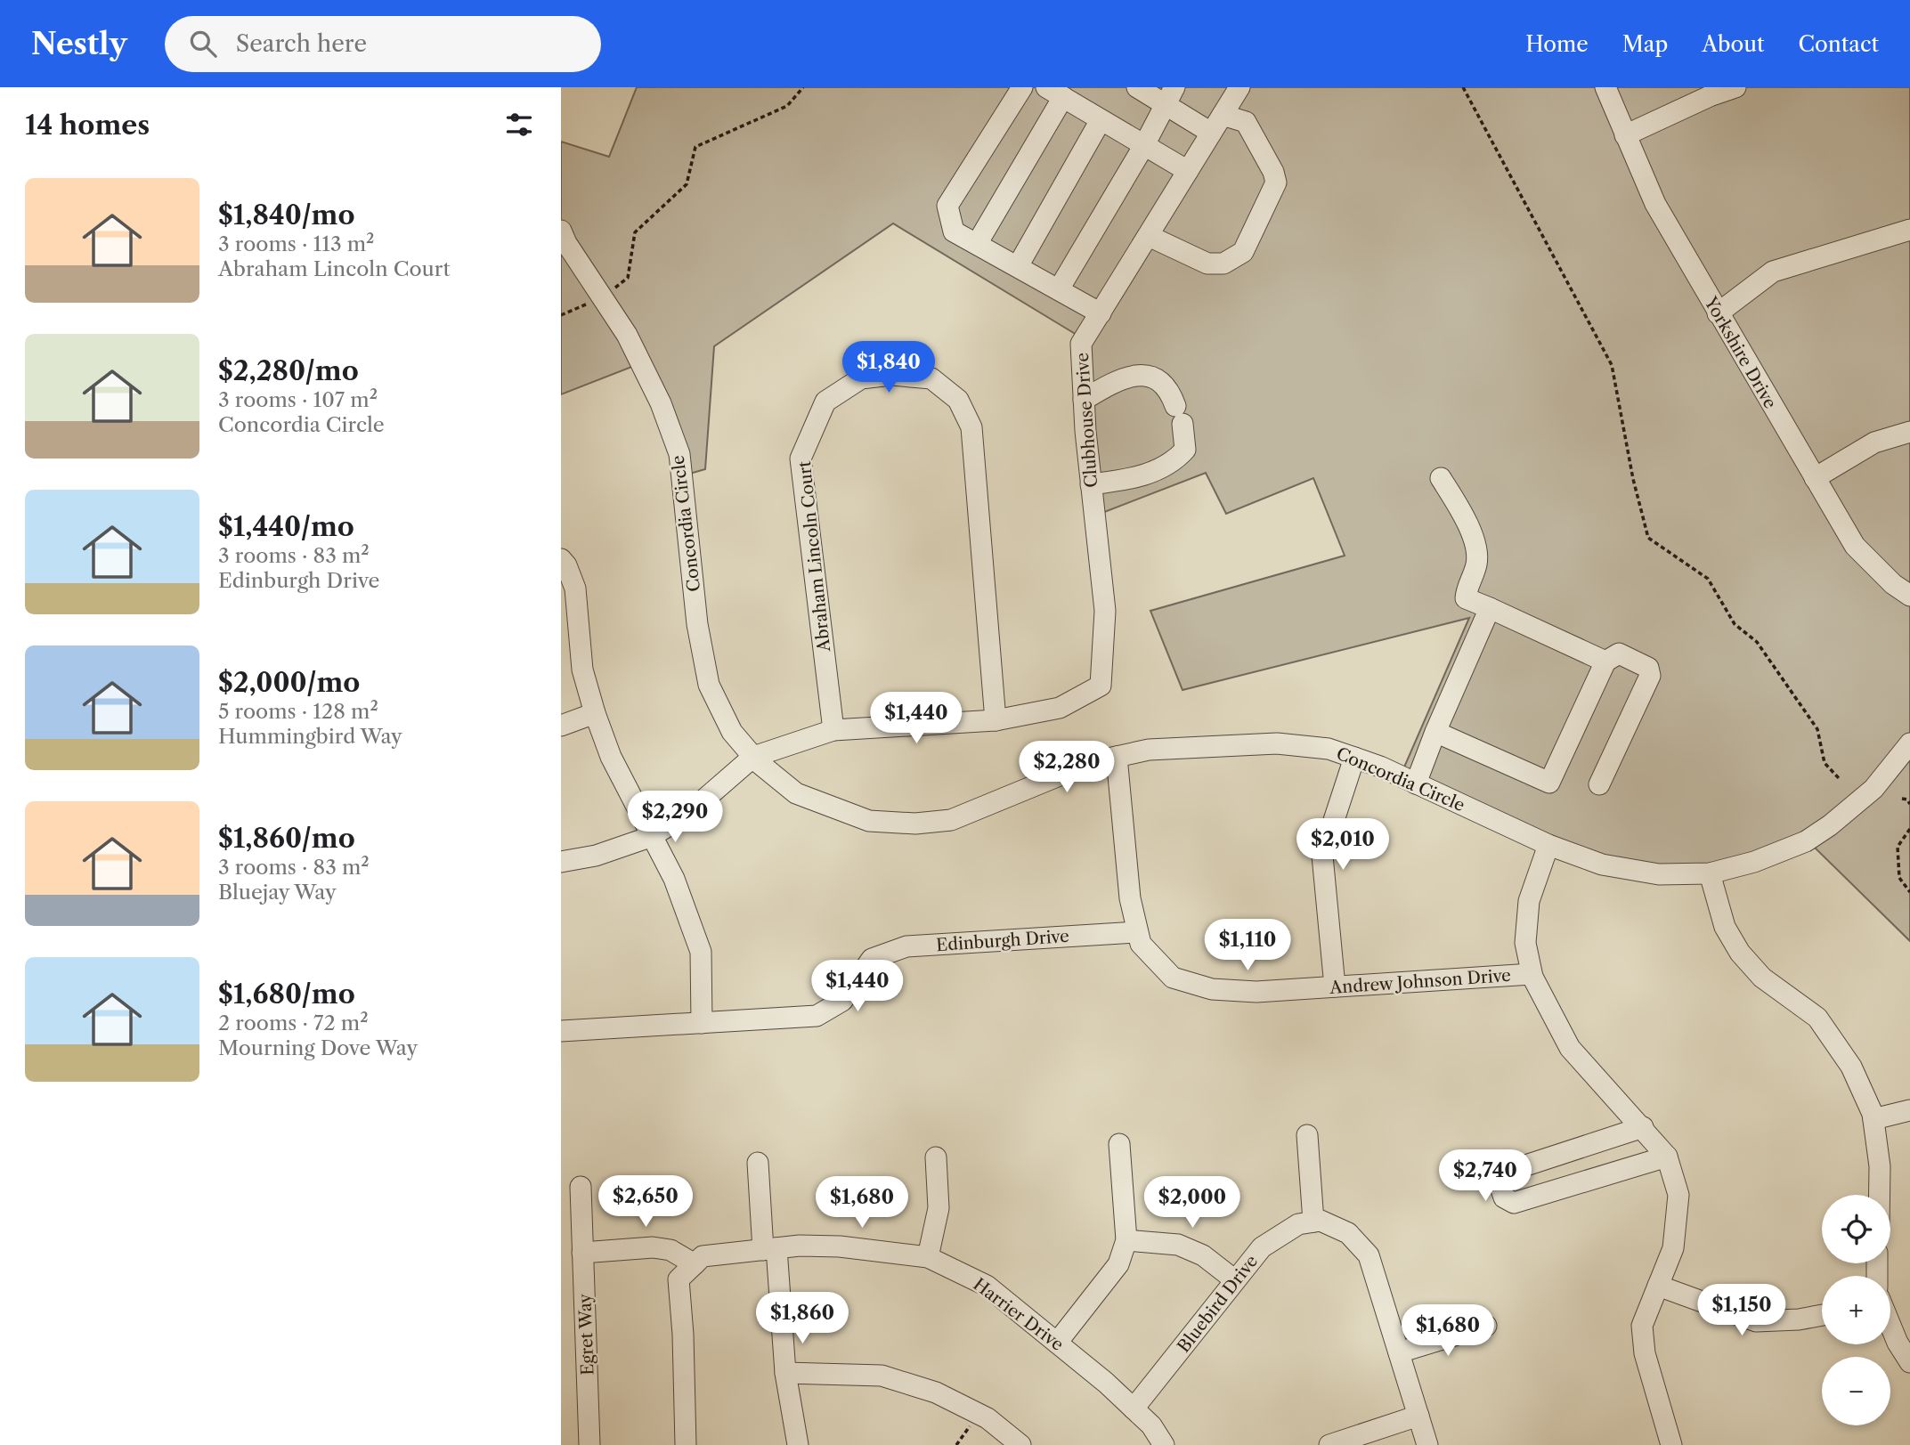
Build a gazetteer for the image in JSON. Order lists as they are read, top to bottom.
{
  "streets": {
    "street": [
      "Yorkshire Drive",
      "Clubhouse Drive",
      "Concordia Circle",
      "Abraham Lincoln Court",
      "Edinburgh Drive",
      "Andrew Johnson Drive",
      "Bluebird Drive",
      "Harrier Drive",
      "Egret Way"
    ]
  },
  "crossings": [
    ["Clubhouse Drive", "Abraham Lincoln Court"],
    ["Concordia Circle", "Andrew Johnson Drive"],
    ["Edinburgh Drive", "Andrew Johnson Drive"],
    ["Bluebird Drive", "Harrier Drive"]
  ],
  "page": {
    "header": "Nestly",
    "search": "Search here",
    "nav": [
      "Home",
      "Map",
      "About",
      "Contact"
    ],
    "heading": "14 homes",
    "list": [
      {
        "name": "$1,840/mo",
        "note": "3 rooms · 113 m² · Abraham Lincoln Court"
      },
      {
        "name": "$2,280/mo",
        "note": "3 rooms · 107 m² · Concordia Circle"
      },
      {
        "name": "$1,440/mo",
        "note": "3 rooms · 83 m² · Edinburgh Drive"
      },
      {
        "name": "$2,000/mo",
        "note": "5 rooms · 128 m² · Hummingbird Way"
      },
      {
        "name": "$1,860/mo",
        "note": "3 rooms · 83 m² · Bluejay Way"
      },
      {
        "name": "$1,680/mo",
        "note": "2 rooms · 72 m² · Mourning Dove Way"
      }
    ],
    "price": [
      "$1,840",
      "$1,440",
      "$2,280",
      "$2,290",
      "$2,010",
      "$1,110",
      "$1,440",
      "$2,740",
      "$2,650",
      "$1,680",
      "$2,000",
      "$1,150",
      "$1,860",
      "$1,680"
    ],
    "map_buttons": ["+", "−"]
  }
}
